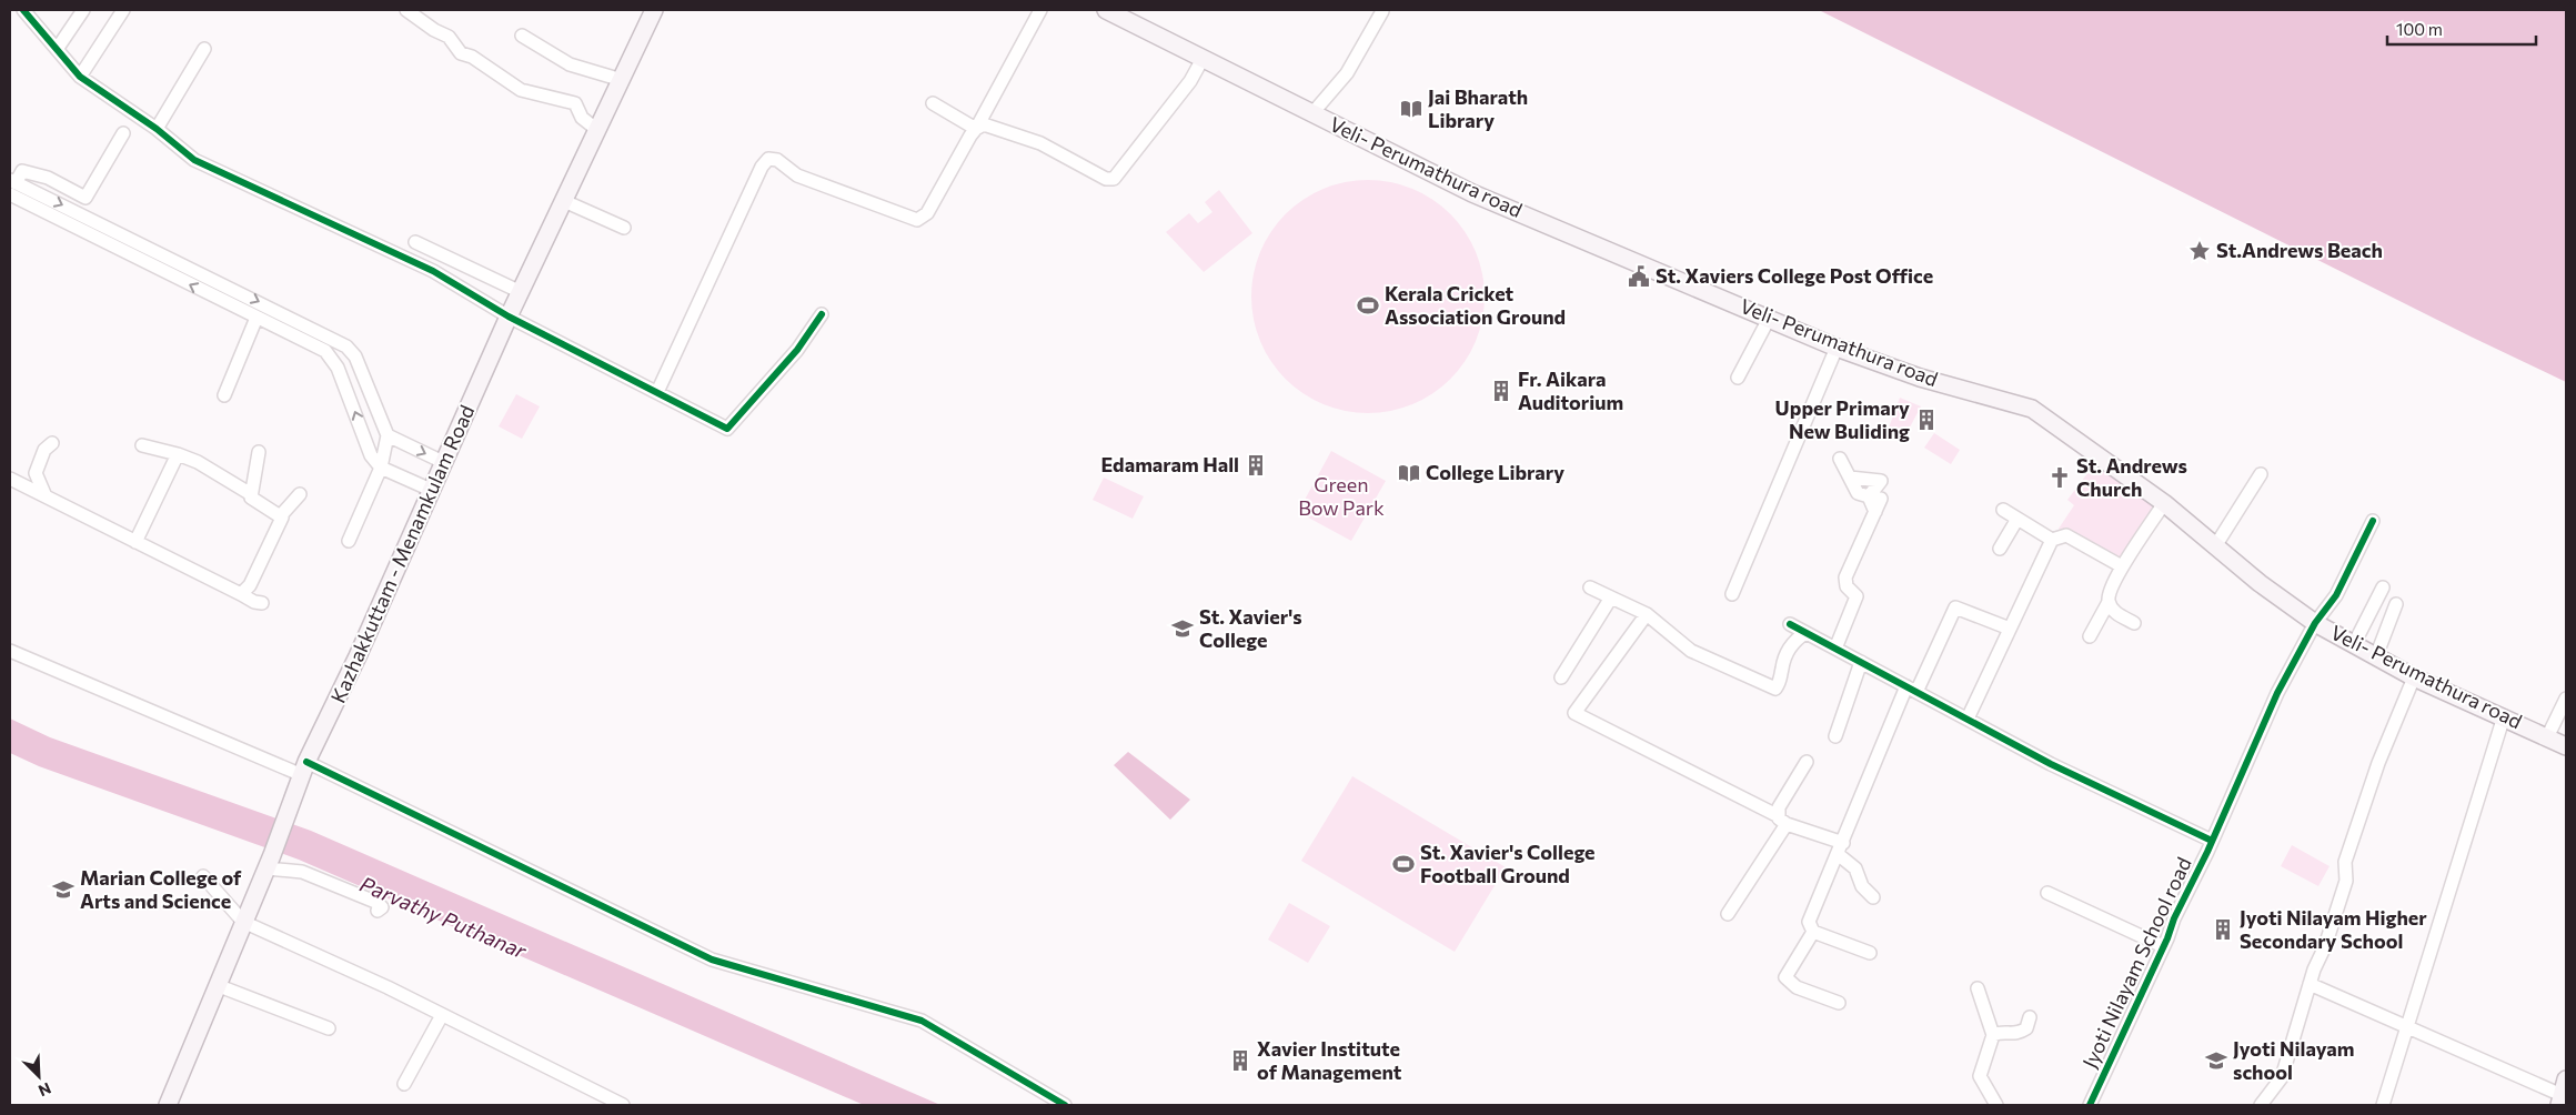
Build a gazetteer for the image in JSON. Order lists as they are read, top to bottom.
{
  "streets": {
    "main road": ["Veli- Perumathura road", "Kazhakkuttam - Menamkulam Road"],
    "street": ["Jyoti Nilayam School road"]
  },
  "crossings": [
    ["Veli- Perumathura road", "Jyoti Nilayam School road"]
  ],
  "water": ["Parvathy Puthanar"],
  "parks": ["Green Bow Park"],
  "places": {
    "library": ["Jai Bharath Library", "College Library"],
    "place": ["St.Andrews Beach"],
    "public building": ["St. Xaviers College Post Office"],
    "sports": ["Kerala Cricket Association Ground", "St. Xavier's College Football Ground"],
    "building": [
      "Fr. Aikara Auditorium",
      "Upper Primary New Buliding",
      "Edamaram Hall",
      "Jyoti Nilayam Higher Secondary School",
      "Xavier Institute of Management"
    ],
    "church": ["St. Andrews Church"],
    "school or university": ["St. Xavier's College", "Marian College of Arts and Science", "Jyoti Nilayam school"]
  },
  "scale_bar": "100 m",
  "north": "bottom right"
}
